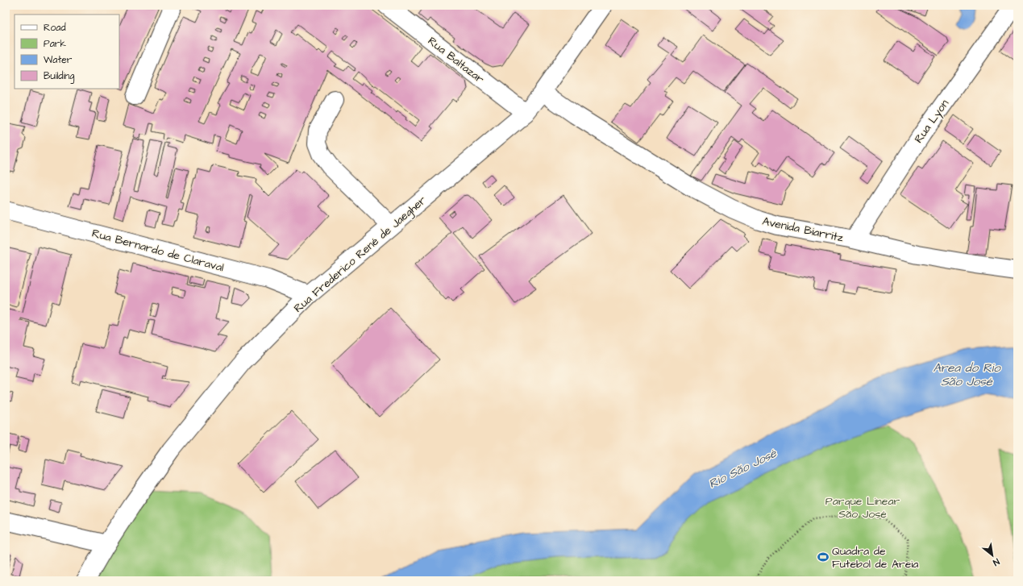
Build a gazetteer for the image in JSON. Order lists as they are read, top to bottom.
{
  "streets": {
    "street": [
      "Rua Baltazar",
      "Rua Lyon",
      "Avenida Biarritz",
      "Rua Bernardo de Claraval",
      "Rua Frederico René de Jaegher"
    ]
  },
  "crossings": [
    ["Rua Baltazar", "Rua Frederico René de Jaegher"],
    ["Rua Lyon", "Avenida Biarritz"],
    ["Avenida Biarritz", "Rua Frederico René de Jaegher"],
    ["Rua Bernardo de Claraval", "Rua Frederico René de Jaegher"]
  ],
  "water": ["Area do Rio São José", "Rio São José"],
  "parks": ["Parque Linear São José"],
  "places": {
    "sports": ["Quadra de Futebol de Areia"]
  },
  "legend": [
    "Road",
    "Park",
    "Water",
    "Building"
  ],
  "north": "bottom right"
}
